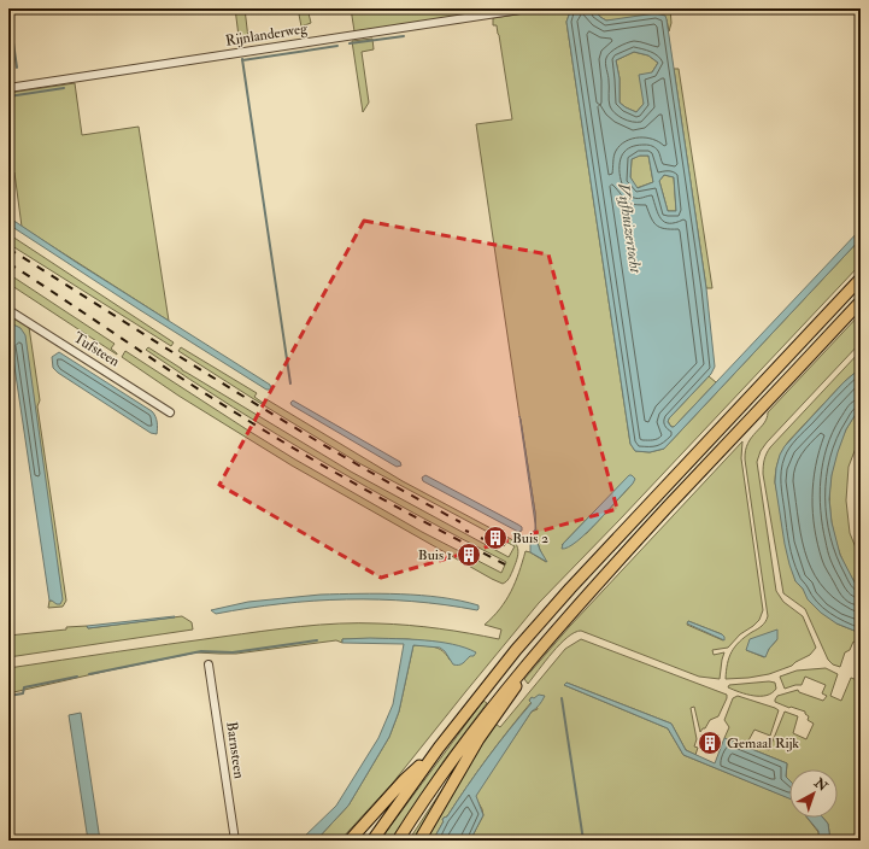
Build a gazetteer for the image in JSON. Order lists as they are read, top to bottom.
{
  "streets": {
    "street": ["Rijnlanderweg", "Tufsteen", "Barnsteen"]
  },
  "water": ["Vijfhuizertocht"],
  "places": {
    "building": ["Buis 2", "Buis 1", "Gemaal Rijk"]
  },
  "north": "top right"
}
